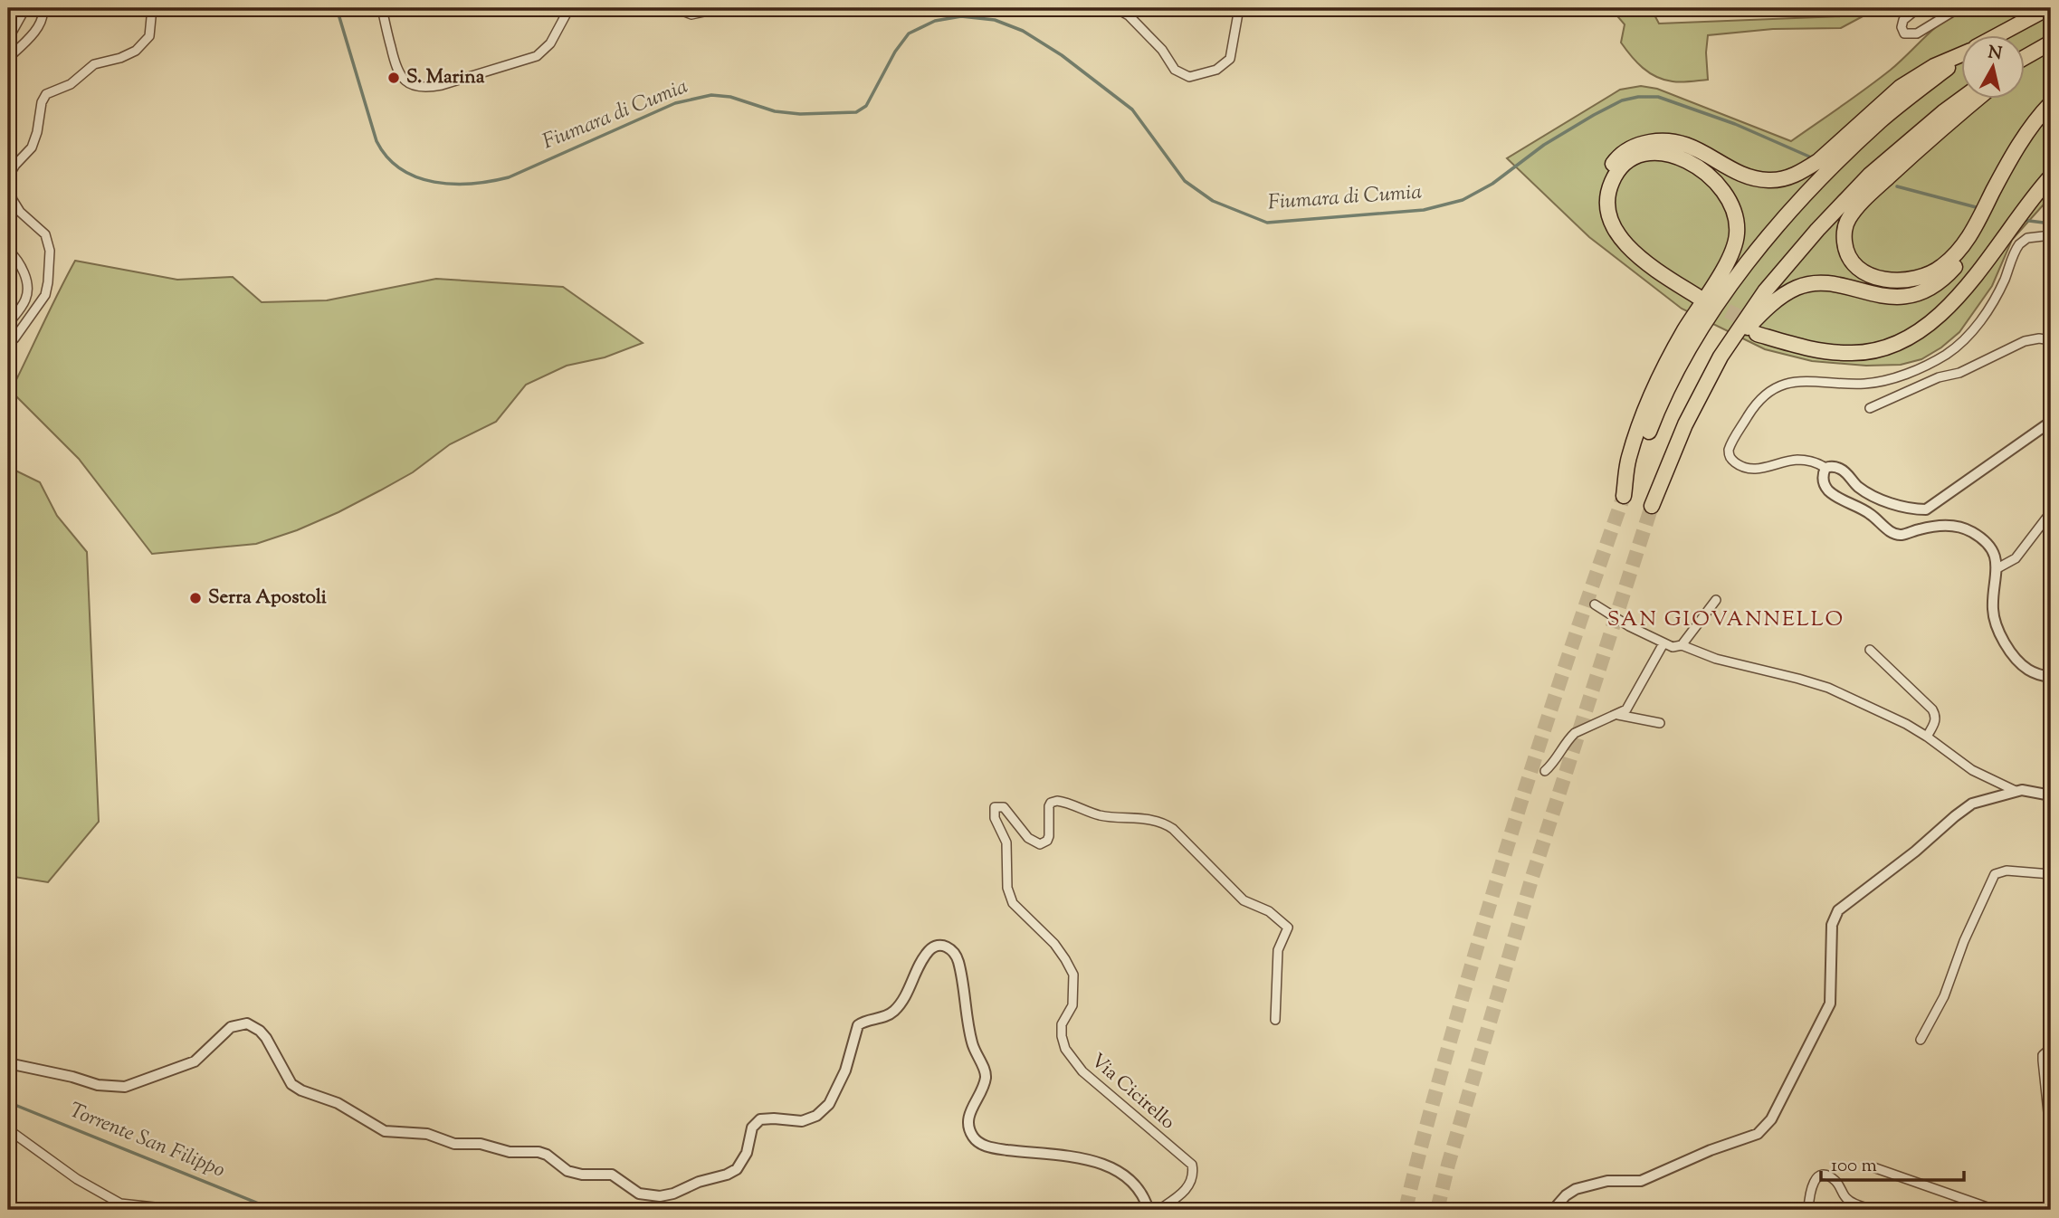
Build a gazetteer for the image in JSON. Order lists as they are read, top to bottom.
{
  "streets": {
    "street": ["Via Cicirello"]
  },
  "districts": ["SAN GIOVANNELLO"],
  "water": ["Fiumara di Cumia", "Torrente San Filippo"],
  "places": ["S. Marina", "Serra Apostoli"],
  "scale_bar": "100 m",
  "north": "top"
}
